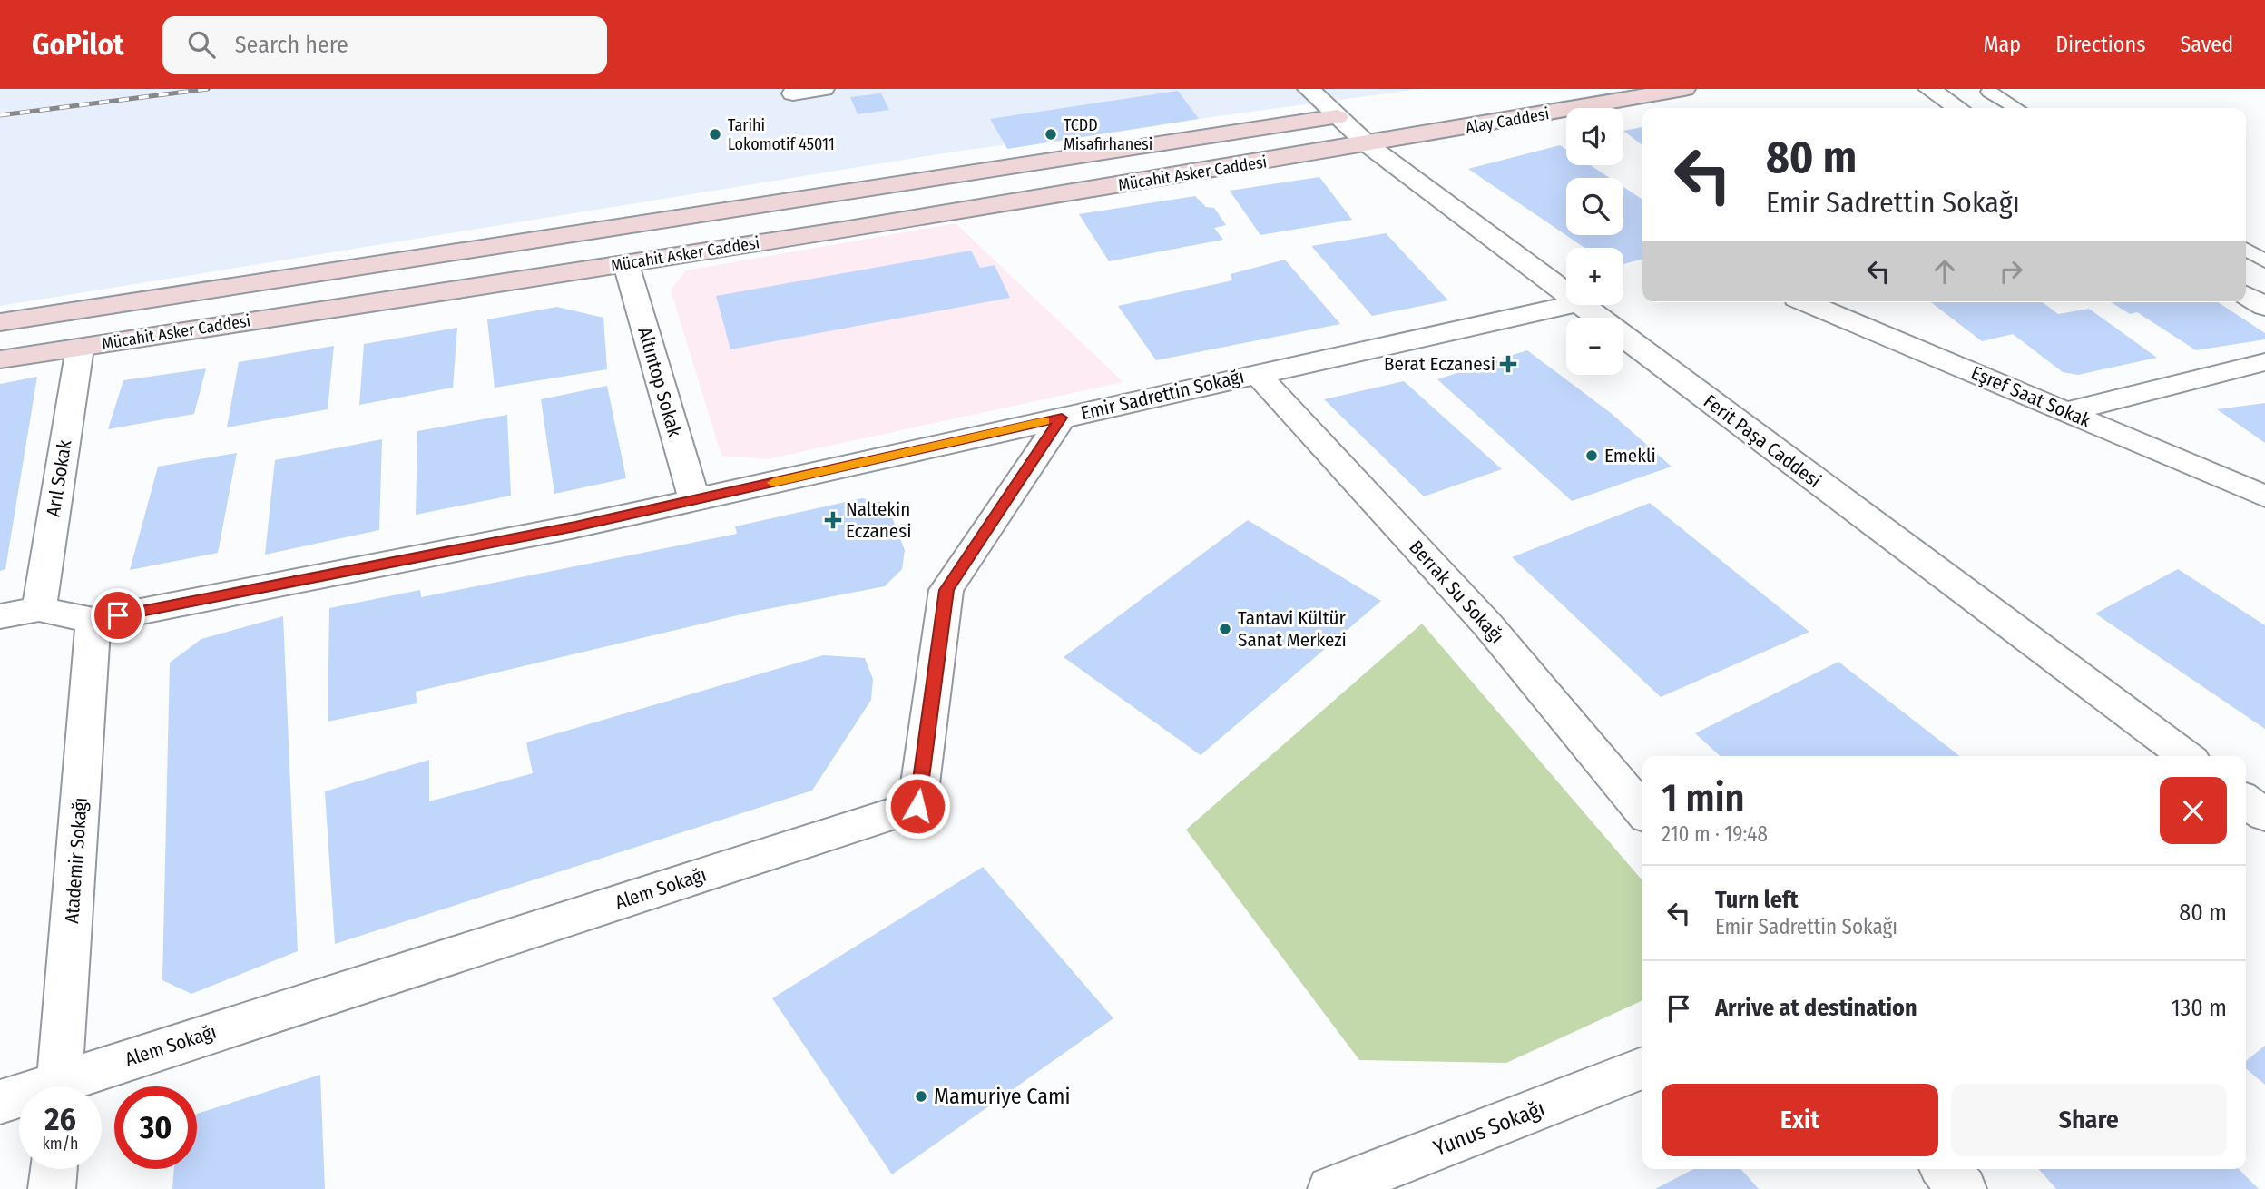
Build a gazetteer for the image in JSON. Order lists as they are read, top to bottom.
{
  "streets": {
    "main road": ["Alay Caddesi", "Mücahit Asker Caddesi"],
    "street": [
      "Altıntop Sokak",
      "Emir Sadrettin Sokağı",
      "Eşref Saat Sokak",
      "Ferit Paşa Caddesi",
      "Arıl Sokak",
      "Berrak Su Sokağı",
      "Atademir Sokağı",
      "Alem Sokağı",
      "Yunus Sokağı"
    ]
  },
  "crossings": [
    ["Alay Caddesi", "Mücahit Asker Caddesi"],
    ["Alay Caddesi", "Ferit Paşa Caddesi"],
    ["Mücahit Asker Caddesi", "Altıntop Sokak"],
    ["Mücahit Asker Caddesi", "Ferit Paşa Caddesi"],
    ["Mücahit Asker Caddesi", "Arıl Sokak"],
    ["Altıntop Sokak", "Emir Sadrettin Sokağı"],
    ["Emir Sadrettin Sokağı", "Arıl Sokak"],
    ["Emir Sadrettin Sokağı", "Berrak Su Sokağı"],
    ["Emir Sadrettin Sokağı", "Atademir Sokağı"],
    ["Emir Sadrettin Sokağı", "Alem Sokağı"]
  ],
  "places": {
    "other": [
      "Tarihi Lokomotif 45011",
      "TCDD Misafirhanesi",
      "Emekli",
      "Tantavi Kültür Sanat Merkezi",
      "Mamuriye Cami"
    ],
    "health": ["Berat Eczanesi", "Naltekin Eczanesi"]
  },
  "page": {
    "header": "GoPilot",
    "search": "Search here",
    "nav": ["Map", "Directions", "Saved"],
    "map_buttons": ["+", "−"],
    "turn": ["80 m", "Emir Sadrettin Sokağı"],
    "heading": ["1 min", "210 m · 19:48"],
    "list": [
      {
        "name": "Turn left",
        "note": "Emir Sadrettin Sokağı",
        "value": "80 m"
      },
      {
        "name": "Arrive at destination",
        "value": "130 m"
      }
    ],
    "buttons": ["Exit", "Share"],
    "speed": "26 km/h",
    "limit": "30"
  }
}
